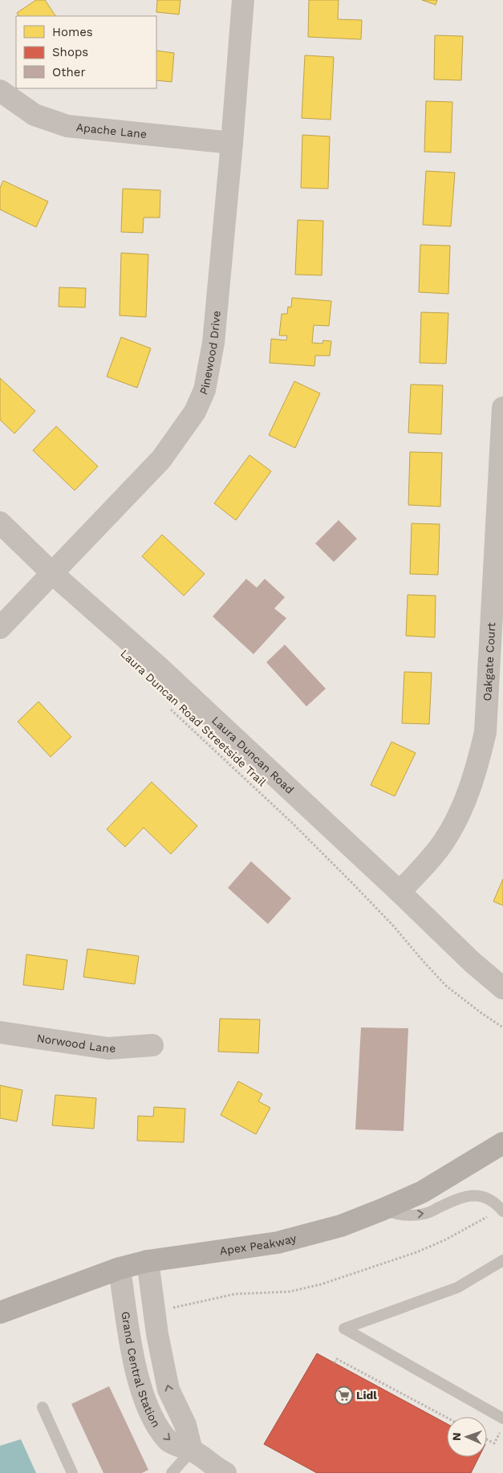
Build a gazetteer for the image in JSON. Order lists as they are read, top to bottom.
{
  "streets": {
    "main road": ["Apex Peakway"],
    "street": [
      "Apache Lane",
      "Pinewood Drive",
      "Oakgate Court",
      "Laura Duncan Road",
      "Norwood Lane",
      "Grand Central Station"
    ],
    "path": ["Laura Duncan Road Streetside Trail"]
  },
  "crossings": [
    ["Apache Lane", "Pinewood Drive"],
    ["Pinewood Drive", "Laura Duncan Road"],
    ["Oakgate Court", "Laura Duncan Road"],
    ["Apex Peakway", "Grand Central Station"]
  ],
  "places": {
    "supermarket": ["Lidl"]
  },
  "legend": ["Homes", "Shops", "Other"],
  "north": "left"
}
